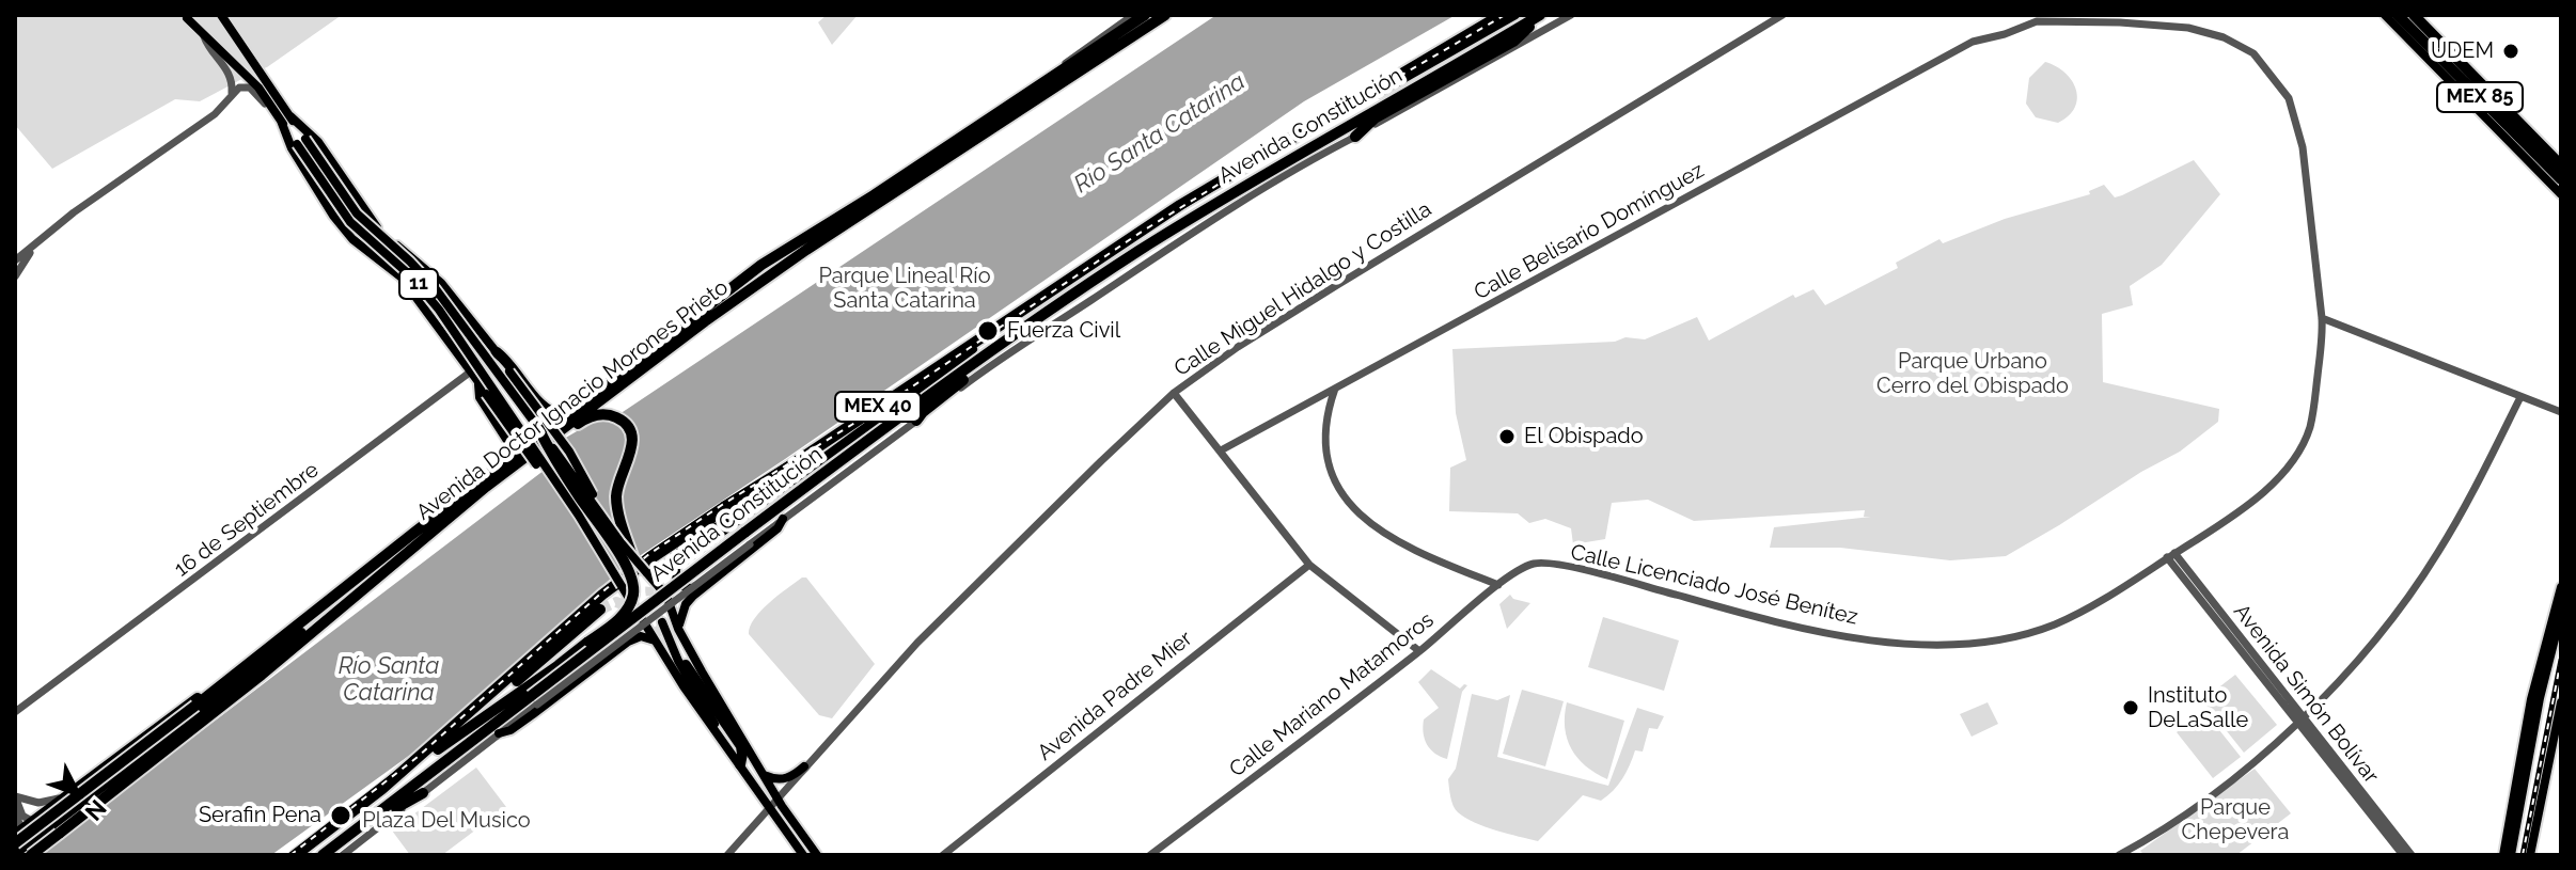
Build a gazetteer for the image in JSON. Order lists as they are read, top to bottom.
{
  "streets": {
    "highway": [
      "MEX 85",
      "Avenida Constitución",
      "Avenida Doctor Ignacio Morones Prieto",
      "MEX 40"
    ],
    "main road": ["11"],
    "street": [
      "Calle Belisario Domínguez",
      "Calle Miguel Hidalgo y Costilla",
      "16 de Septiembre",
      "Calle Licenciado José Benítez",
      "Avenida Simón Bolívar",
      "Calle Mariano Matamoros",
      "Avenida Padre Mier"
    ]
  },
  "crossings": [
    ["Calle Belisario Domínguez", "Calle Licenciado José Benítez"],
    ["11", "Calle Miguel Hidalgo y Costilla"],
    ["Calle Licenciado José Benítez", "Avenida Simón Bolívar"],
    ["Calle Licenciado José Benítez", "Calle Mariano Matamoros"]
  ],
  "water": ["Río Santa Catarina"],
  "parks": [
    "Parque Lineal Río Santa Catarina",
    "Parque Urbano Cerro del Obispado",
    "Parque Chepevera",
    "Plaza Del Musico"
  ],
  "places": [
    "UDEM",
    "Fuerza Civil",
    "El Obispado",
    "Instituto DeLaSalle",
    "Serafin Pena"
  ],
  "north": "bottom right"
}
